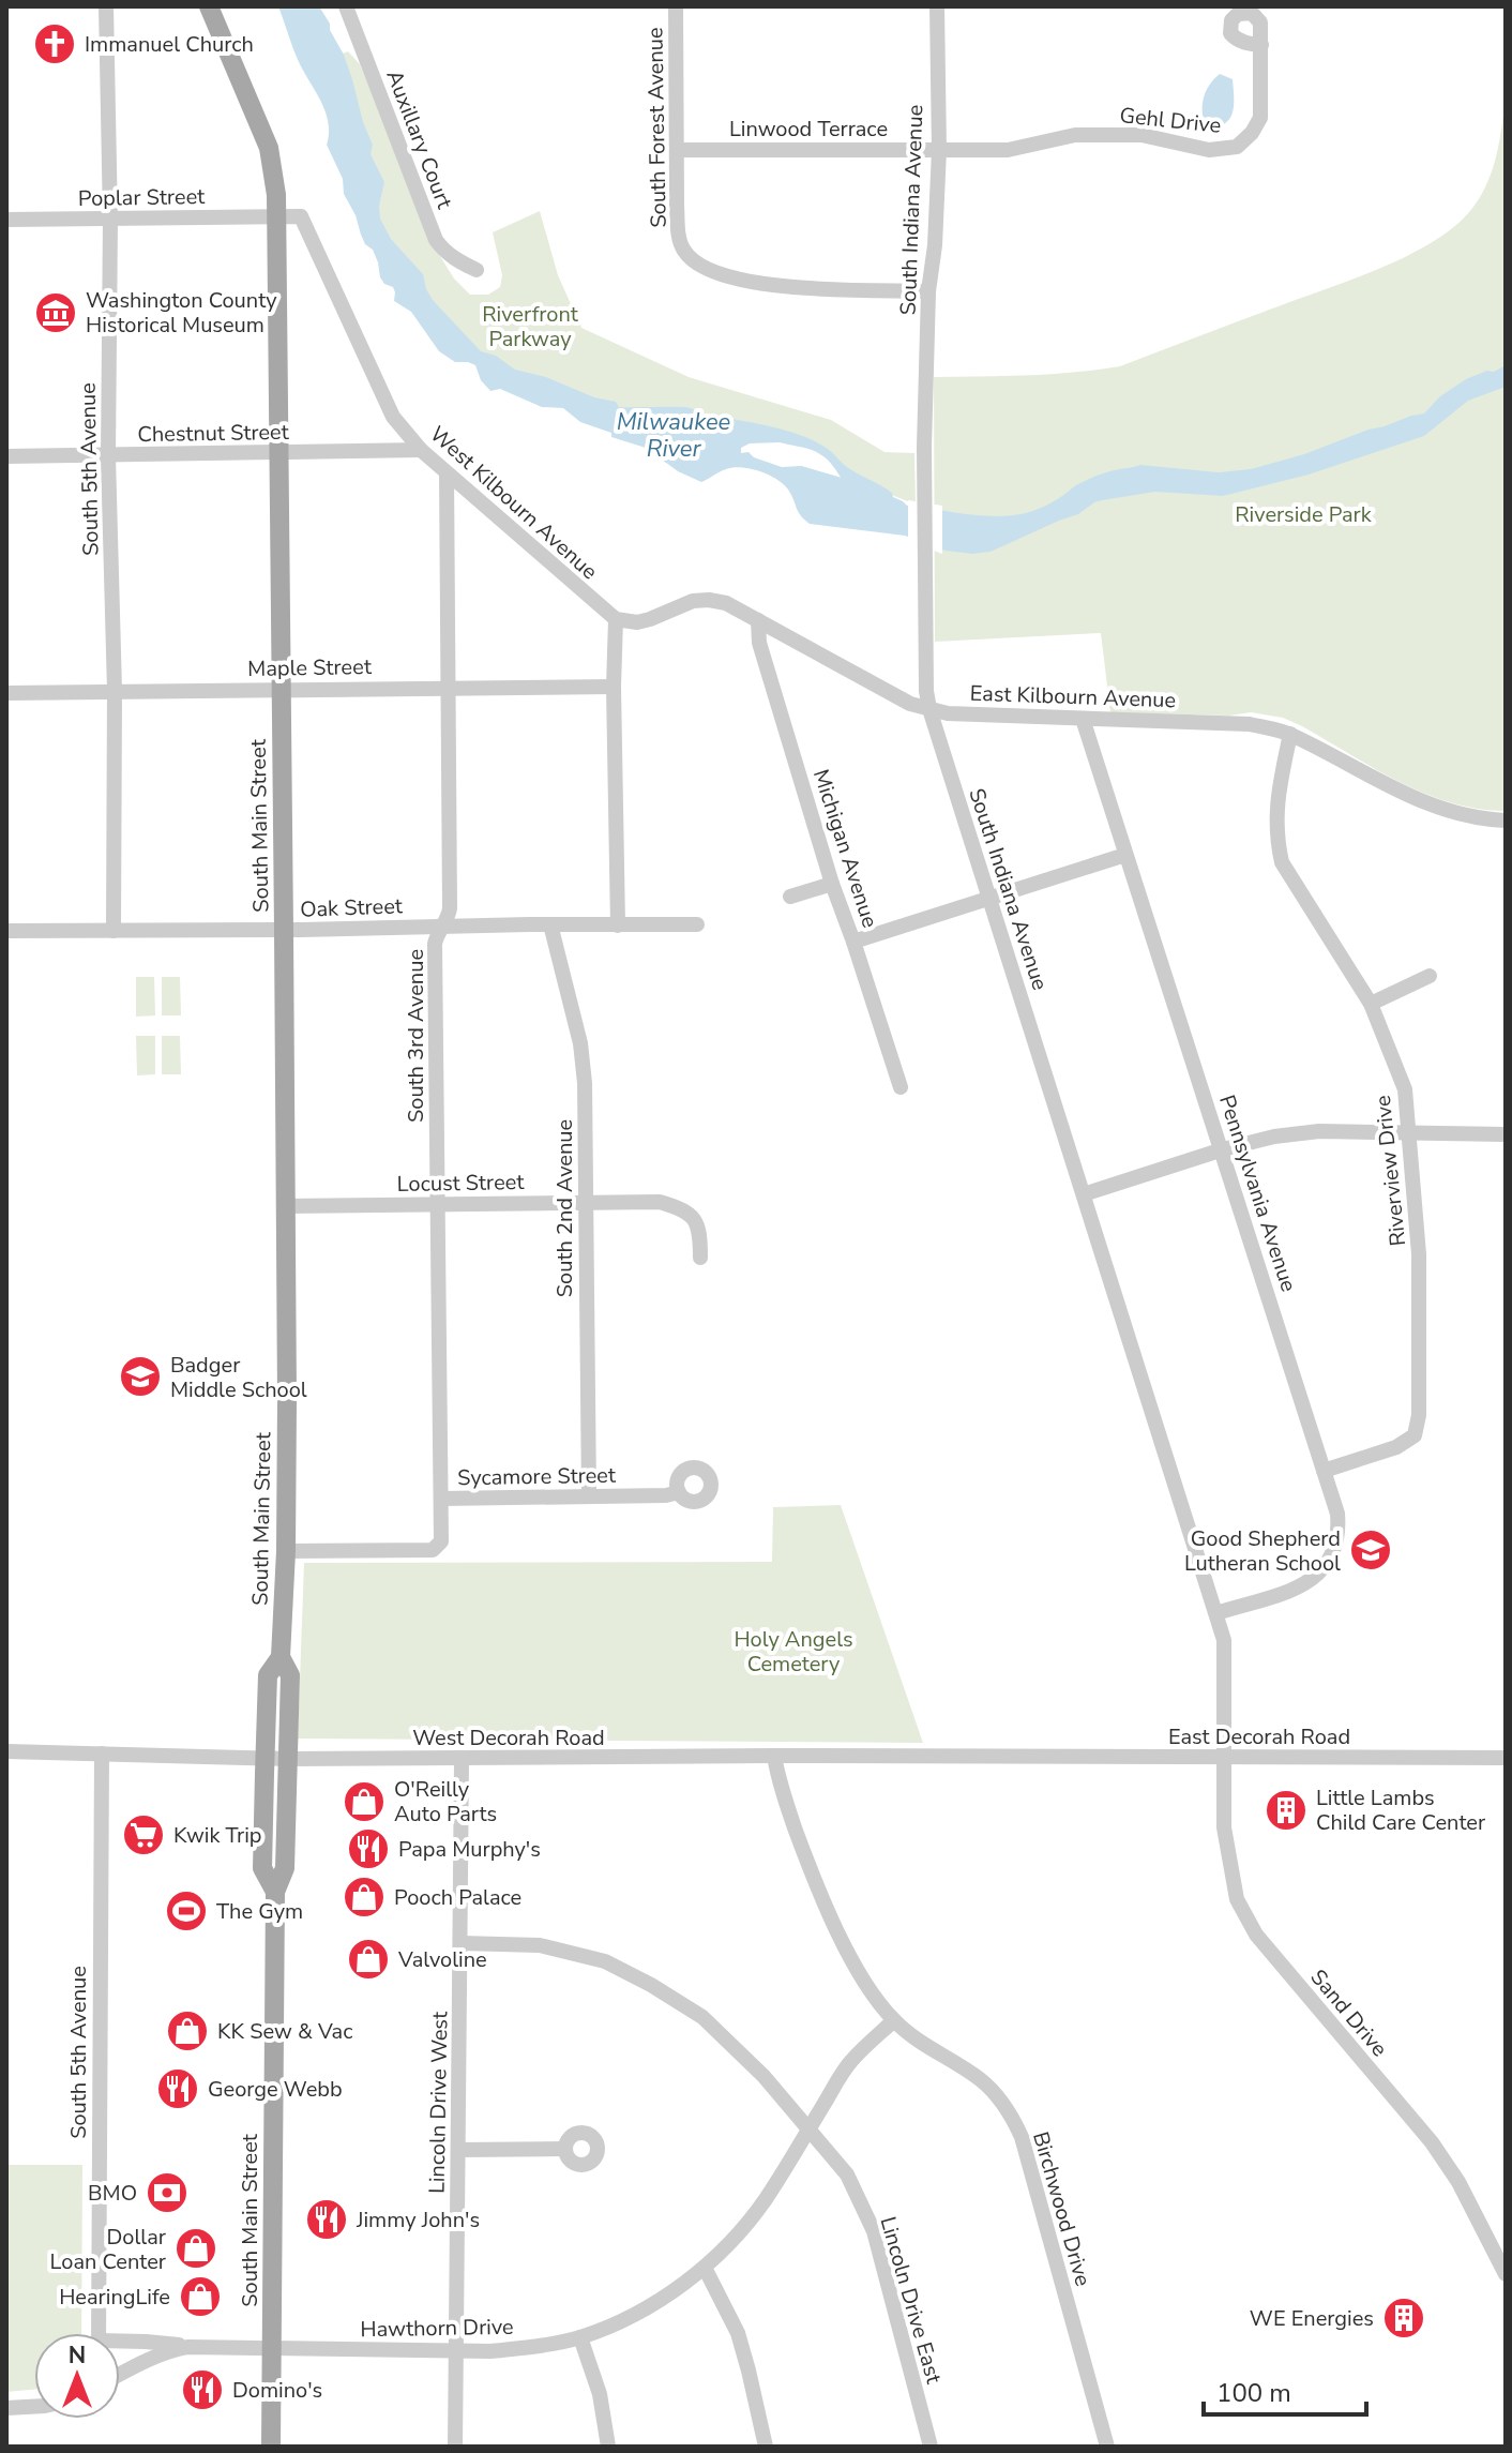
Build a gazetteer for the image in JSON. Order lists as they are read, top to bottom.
{
  "streets": {
    "main road": ["South Main Street"],
    "street": [
      "Gehl Drive",
      "South Forest Avenue",
      "Linwood Terrace",
      "Auxillary Court",
      "Poplar Street",
      "South Indiana Avenue",
      "Chestnut Street",
      "South 5th Avenue",
      "West Kilbourn Avenue",
      "Maple Street",
      "East Kilbourn Avenue",
      "Michigan Avenue",
      "Oak Street",
      "South 3rd Avenue",
      "Riverview Drive",
      "Locust Street",
      "Pennsylvania Avenue",
      "South 2nd Avenue",
      "Sycamore Street",
      "East Decorah Road",
      "West Decorah Road",
      "Sand Drive",
      "Lincoln Drive West",
      "Birchwood Drive",
      "Lincoln Drive East",
      "Hawthorn Drive"
    ]
  },
  "crossings": [
    ["Gehl Drive", "Linwood Terrace"],
    ["Gehl Drive", "South Indiana Avenue"],
    ["South Forest Avenue", "Linwood Terrace"],
    ["South Forest Avenue", "South Indiana Avenue"],
    ["Linwood Terrace", "South Indiana Avenue"],
    ["Poplar Street", "South 5th Avenue"],
    ["Poplar Street", "West Kilbourn Avenue"],
    ["Poplar Street", "South Main Street"],
    ["South Indiana Avenue", "East Kilbourn Avenue"],
    ["South Indiana Avenue", "Pennsylvania Avenue"],
    ["South Indiana Avenue", "East Decorah Road"],
    ["South Indiana Avenue", "Sand Drive"],
    ["Chestnut Street", "South 5th Avenue"],
    ["Chestnut Street", "West Kilbourn Avenue"],
    ["Chestnut Street", "South Main Street"],
    ["South 5th Avenue", "Maple Street"],
    ["South 5th Avenue", "Oak Street"],
    ["South 5th Avenue", "West Decorah Road"],
    ["West Kilbourn Avenue", "East Kilbourn Avenue"],
    ["West Kilbourn Avenue", "South Main Street"],
    ["West Kilbourn Avenue", "South 3rd Avenue"],
    ["Maple Street", "South Main Street"],
    ["Maple Street", "South 3rd Avenue"],
    ["East Kilbourn Avenue", "Michigan Avenue"],
    ["East Kilbourn Avenue", "Riverview Drive"],
    ["East Kilbourn Avenue", "Pennsylvania Avenue"],
    ["South Main Street", "Oak Street"],
    ["South Main Street", "Locust Street"],
    ["South Main Street", "Sycamore Street"],
    ["South Main Street", "West Decorah Road"],
    ["South Main Street", "Hawthorn Drive"],
    ["Oak Street", "South 3rd Avenue"],
    ["Oak Street", "South 2nd Avenue"],
    ["South 3rd Avenue", "Locust Street"],
    ["South 3rd Avenue", "Sycamore Street"],
    ["Riverview Drive", "Pennsylvania Avenue"],
    ["Locust Street", "South 2nd Avenue"],
    ["South 2nd Avenue", "Sycamore Street"],
    ["East Decorah Road", "West Decorah Road"],
    ["East Decorah Road", "Sand Drive"],
    ["West Decorah Road", "Lincoln Drive West"],
    ["West Decorah Road", "Birchwood Drive"],
    ["Lincoln Drive West", "Lincoln Drive East"],
    ["Lincoln Drive West", "Hawthorn Drive"],
    ["Birchwood Drive", "Hawthorn Drive"],
    ["Lincoln Drive East", "Hawthorn Drive"]
  ],
  "water": ["Milwaukee River"],
  "parks": ["Riverfront Parkway", "Riverside Park", "Holy Angels Cemetery"],
  "places": {
    "church": ["Immanuel Church"],
    "museum": ["Washington County Historical Museum"],
    "school or university": ["Badger Middle School", "Good Shepherd Lutheran School"],
    "shop": [
      "O'Reilly Auto Parts",
      "Pooch Palace",
      "Valvoline",
      "KK Sew & Vac",
      "Dollar Loan Center",
      "HearingLife"
    ],
    "building": ["Little Lambs Child Care Center", "WE Energies"],
    "supermarket": ["Kwik Trip"],
    "restaurant": [
      "Papa Murphy's",
      "George Webb",
      "Jimmy John's",
      "Domino's"
    ],
    "sports": ["The Gym"],
    "bank": ["BMO"]
  },
  "scale_bar": "100 m",
  "north": "top"
}
